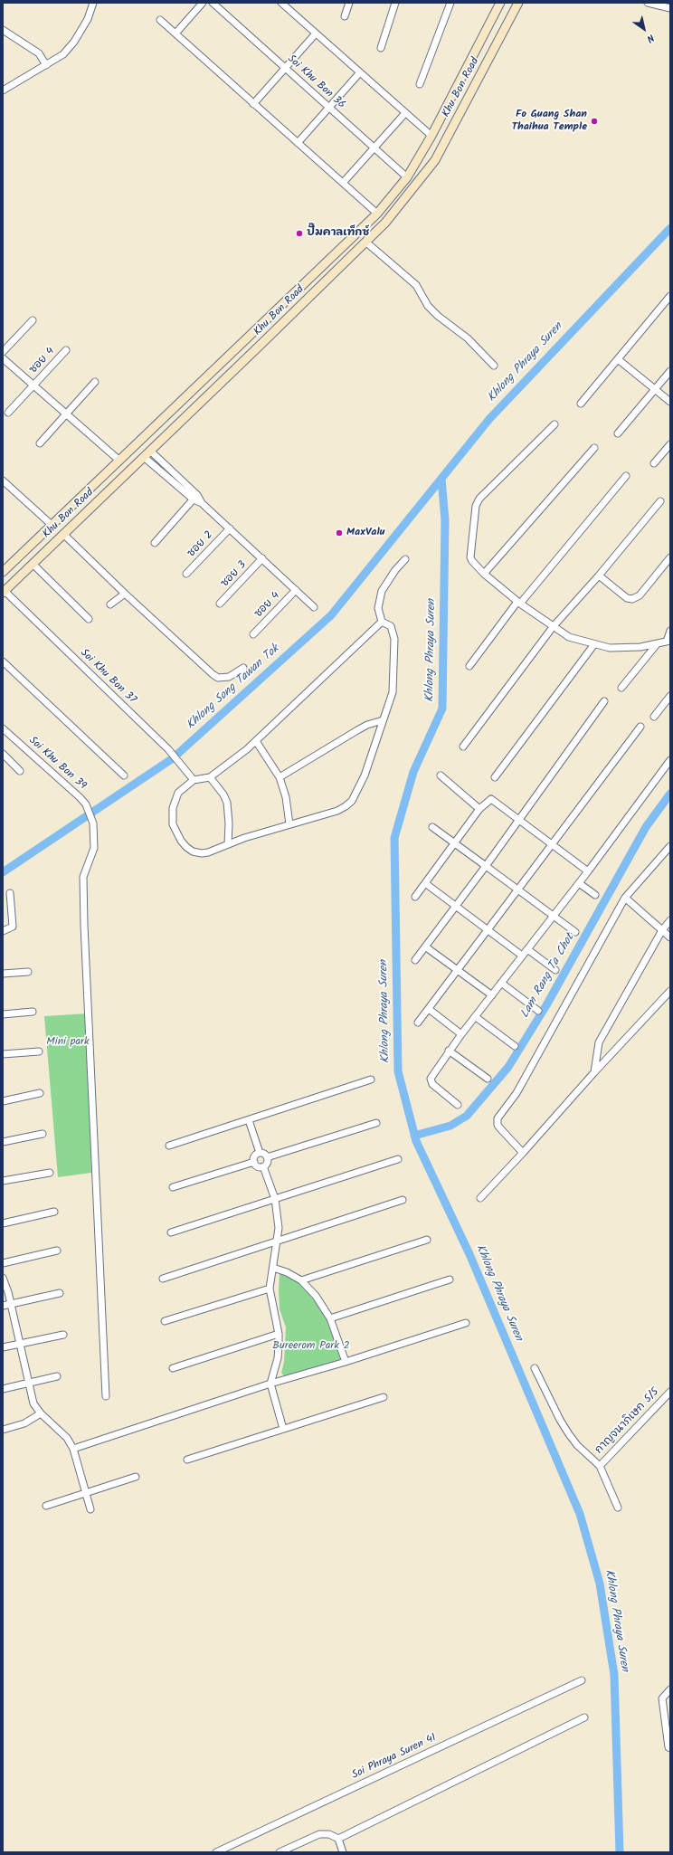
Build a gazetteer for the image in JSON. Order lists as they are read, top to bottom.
{
  "streets": {
    "main road": ["Khu Bon Road"],
    "street": [
      "Soi Khu Bon 36",
      "ซอย 4",
      "ซอย 2",
      "ซอย 3",
      "Soi Khu Bon 37",
      "Soi Khu Bon 39",
      "กาญจนาภิเษก 5/5",
      "Soi Phraya Suren 41"
    ]
  },
  "crossings": [
    ["Soi Khu Bon 36", "Khu Bon Road"],
    ["Khu Bon Road", "Soi Khu Bon 37"]
  ],
  "water": ["Khlong Phraya Suren", "Khlong Song Tawan Tok", "Lam Rang Ta Chot"],
  "parks": ["Mini park", "Bureerom Park 2"],
  "places": ["Fo Guang Shan Thaihua Temple", "ปั๊มคาลเท็กซ์", "MaxValu"],
  "north": "bottom right"
}
